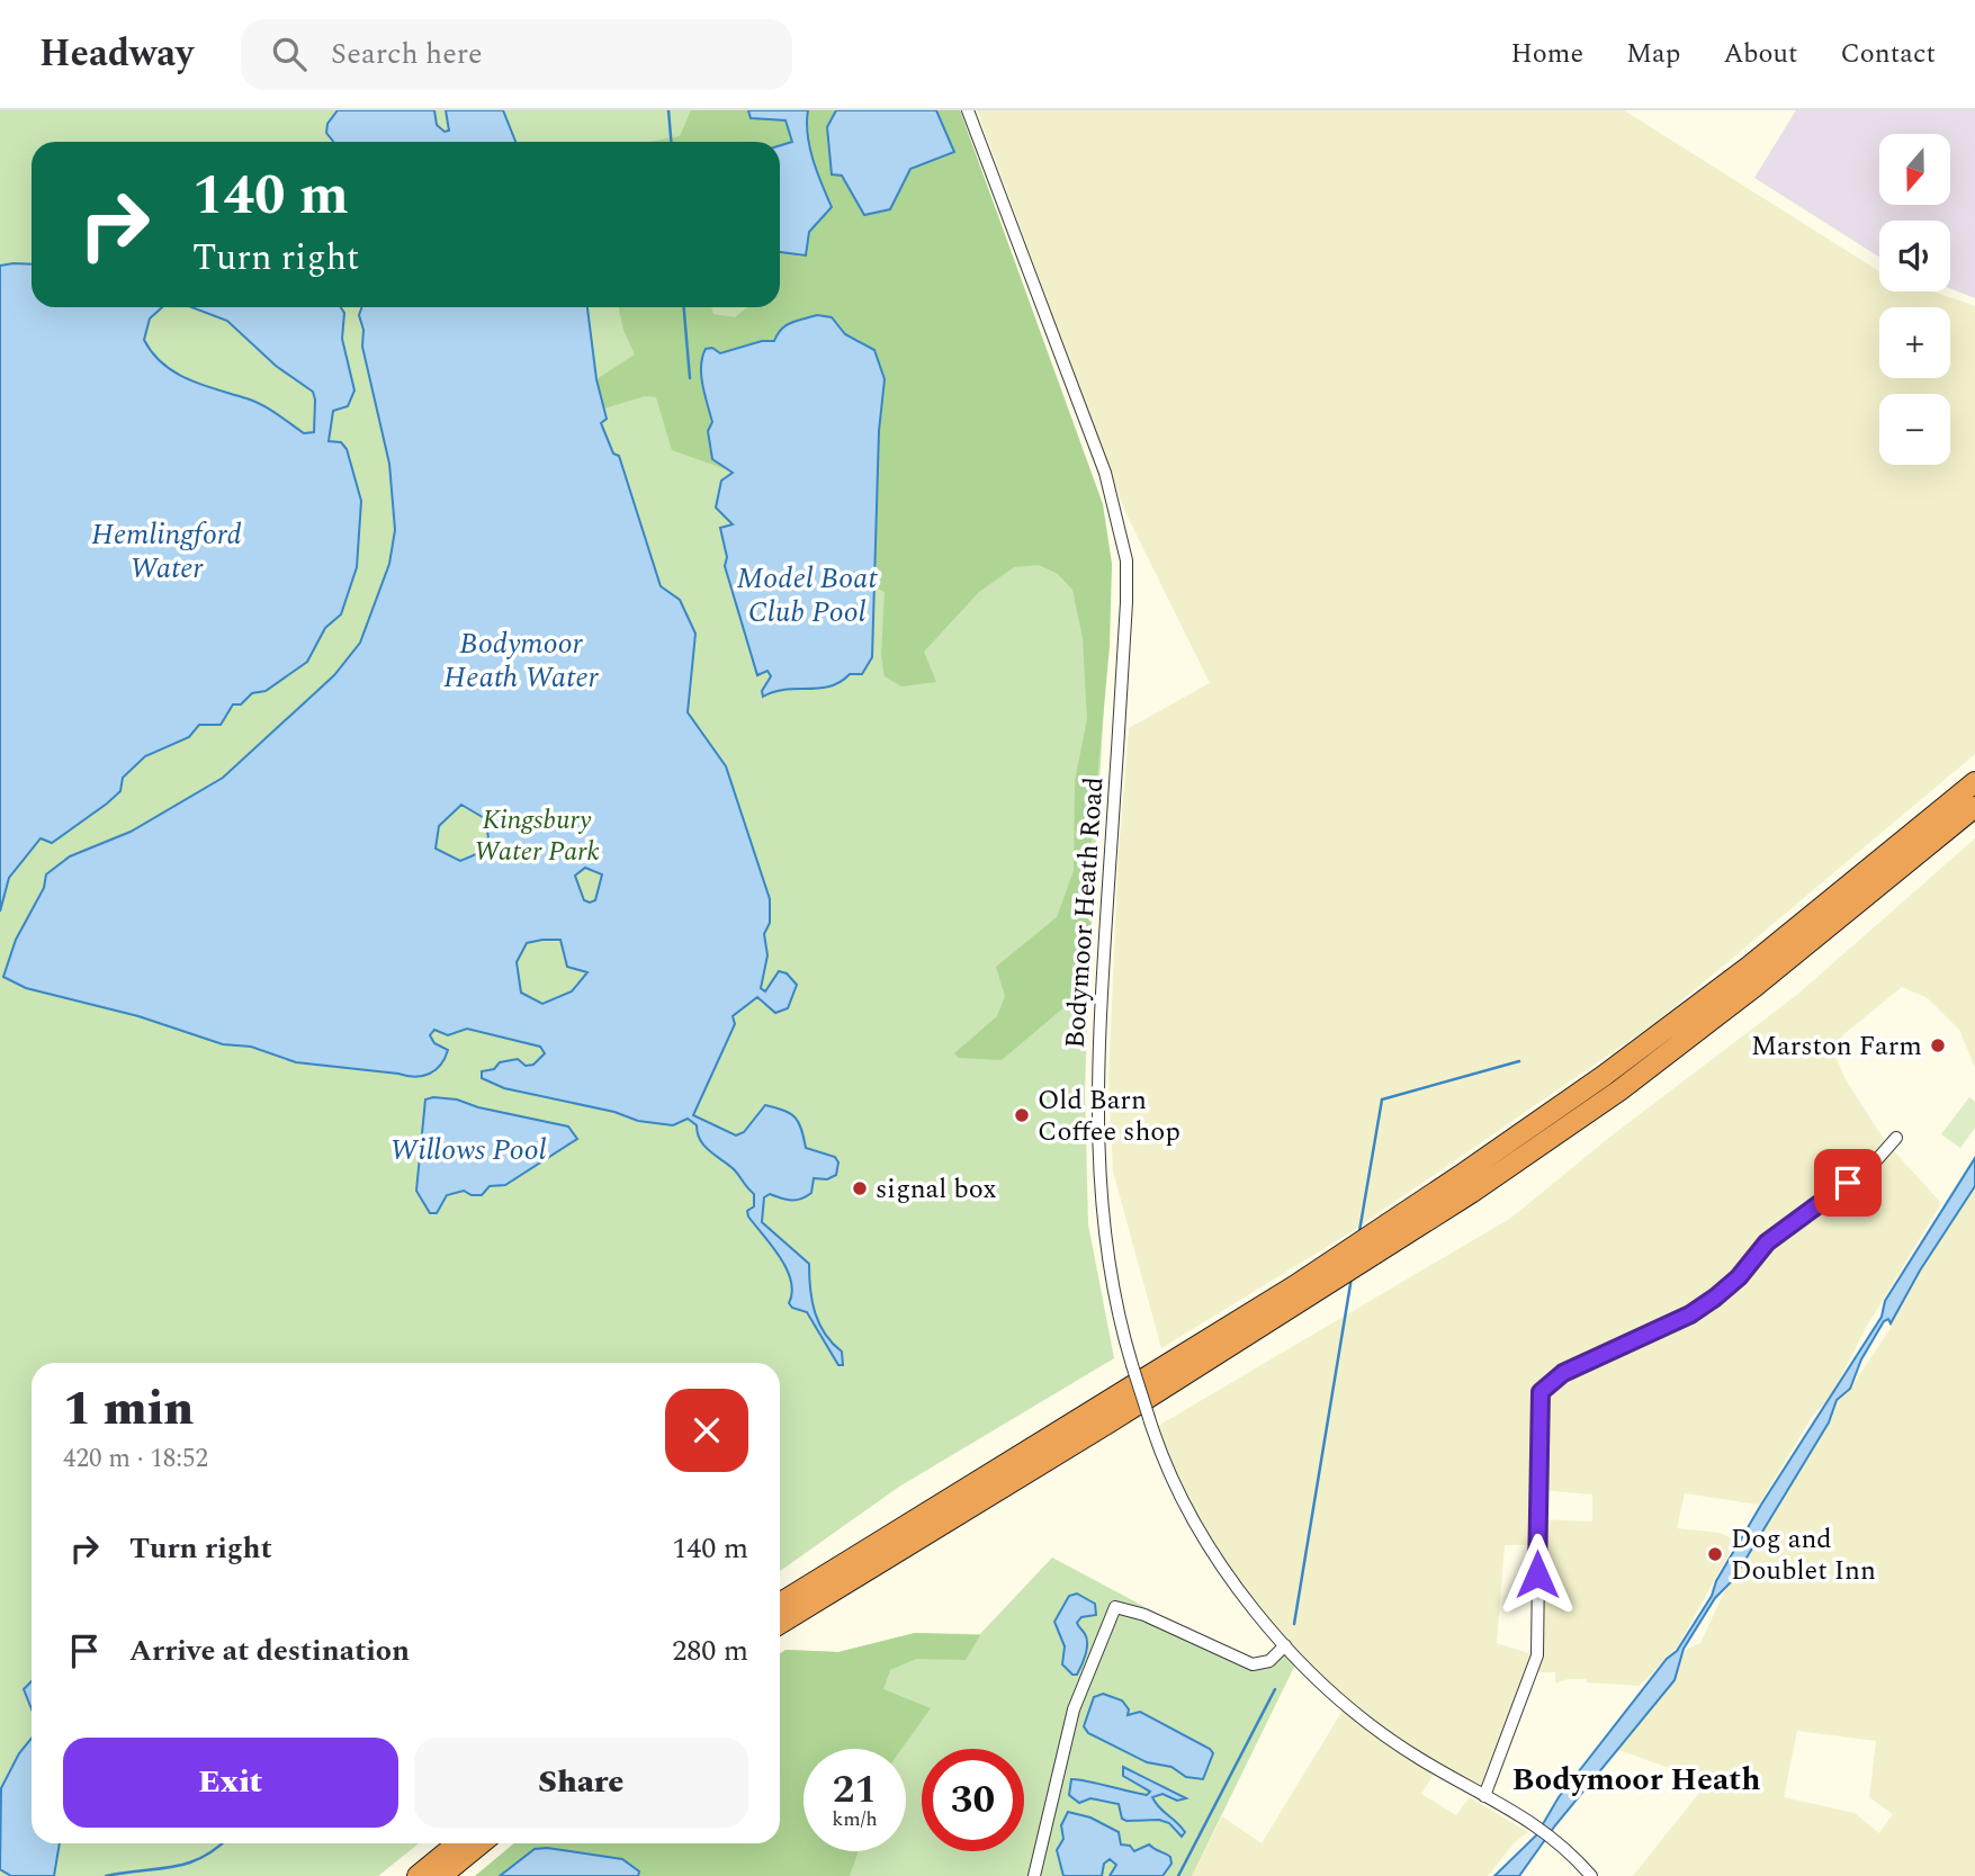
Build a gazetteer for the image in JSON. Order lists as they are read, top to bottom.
{
  "streets": {
    "street": ["Bodymoor Heath Road"]
  },
  "districts": ["Bodymoor Heath"],
  "water": [
    "Hemlingford Water",
    "Model Boat Club Pool",
    "Bodymoor Heath Water",
    "Willows Pool"
  ],
  "parks": ["Kingsbury Water Park"],
  "places": [
    "Marston Farm",
    "Old Barn Coffee shop",
    "signal box",
    "Dog and Doublet Inn"
  ],
  "north": "bottom",
  "page": {
    "header": "Headway",
    "search": "Search here",
    "nav": [
      "Home",
      "Map",
      "About",
      "Contact"
    ],
    "map_buttons": ["+", "−"],
    "turn": ["140 m", "Turn right"],
    "heading": ["1 min", "420 m · 18:52"],
    "list": [
      {
        "name": "Turn right",
        "value": "140 m"
      },
      {
        "name": "Arrive at destination",
        "value": "280 m"
      }
    ],
    "buttons": ["Exit", "Share"],
    "speed": "21 km/h",
    "limit": "30"
  }
}
